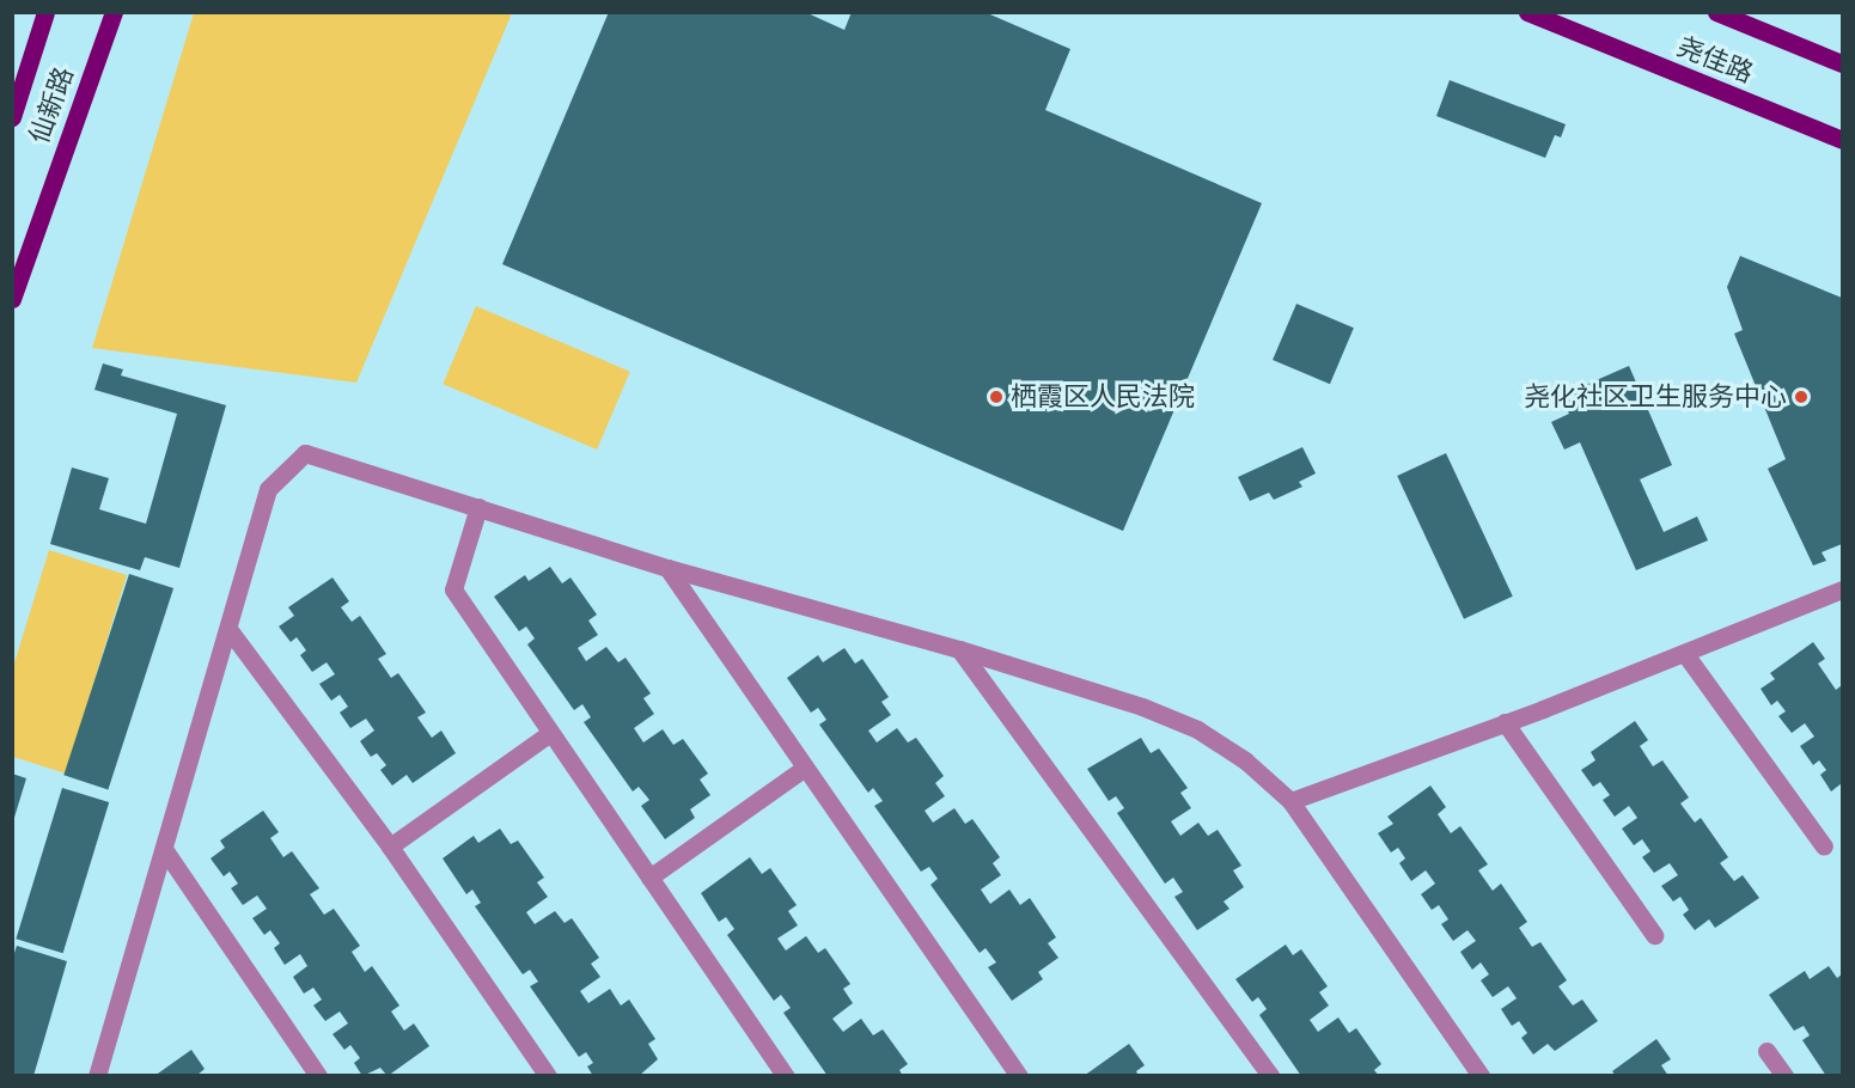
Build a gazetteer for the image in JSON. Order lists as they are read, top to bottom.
{
  "streets": {
    "main road": ["尧佳路", "仙新路"]
  },
  "places": ["栖霞区人民法院", "尧化社区卫生服务中心"]
}
